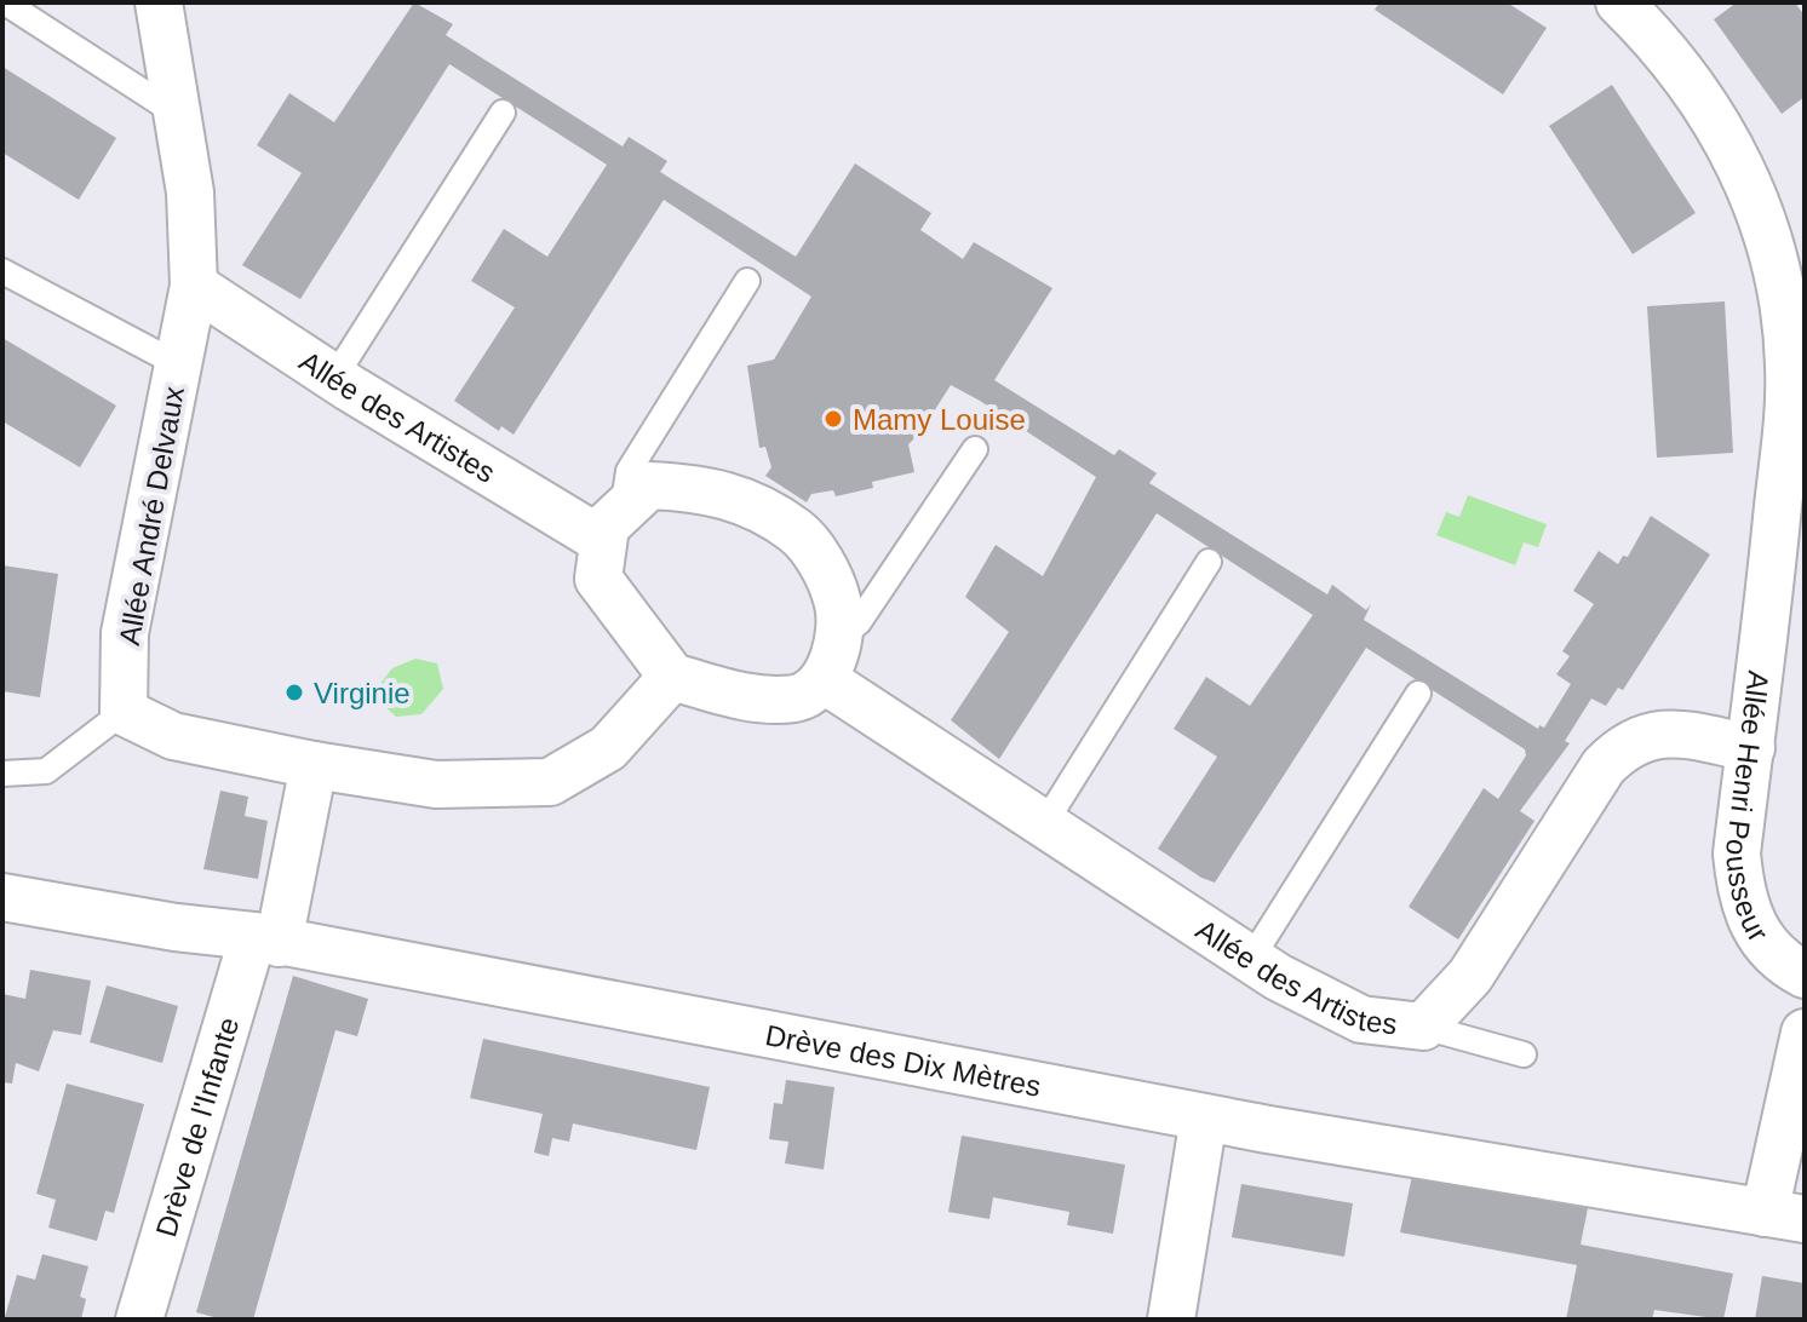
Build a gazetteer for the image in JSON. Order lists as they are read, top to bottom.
{
  "streets": {
    "street": [
      "Allée des Artistes",
      "Allée André Delvaux",
      "Allée Henri Pousseur",
      "Drève des Dix Mètres",
      "Drève de l'Infante"
    ]
  },
  "crossings": [
    ["Allée des Artistes", "Allée André Delvaux"],
    ["Allée des Artistes", "Allée Henri Pousseur"],
    ["Drève des Dix Mètres", "Drève de l'Infante"]
  ],
  "places": ["Mamy Louise", "Virginie"]
}
